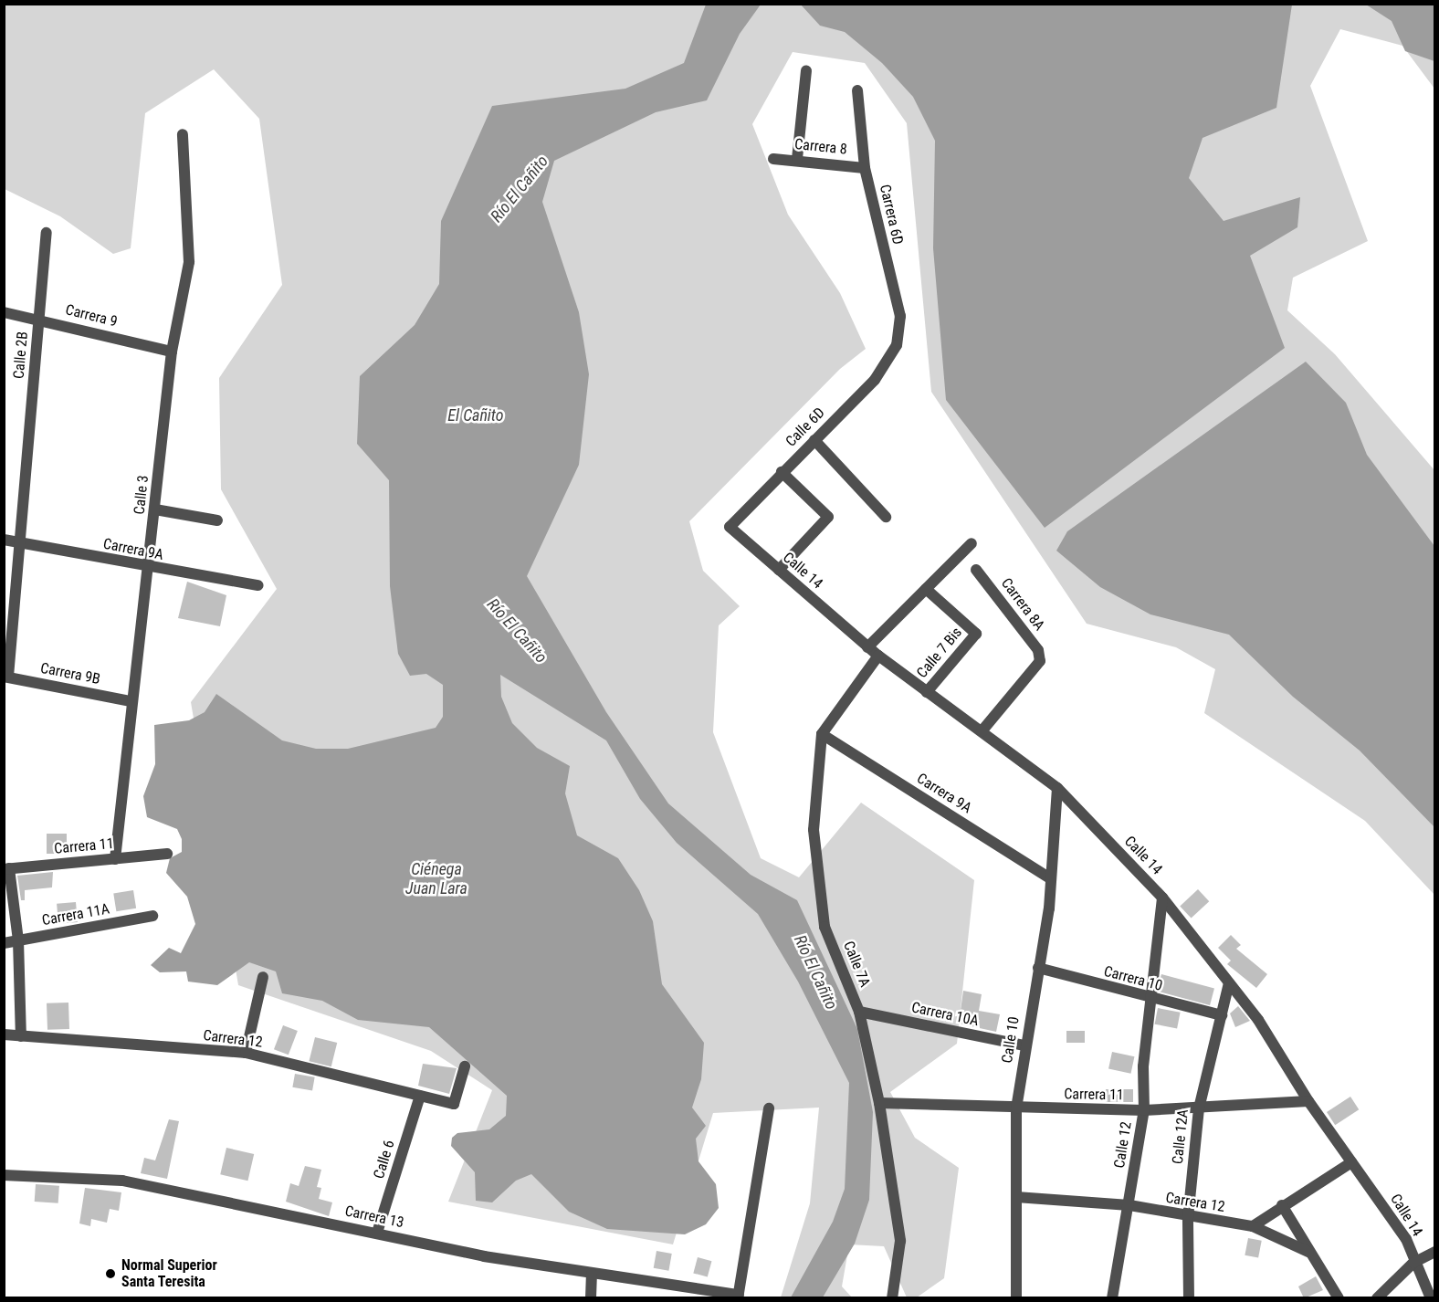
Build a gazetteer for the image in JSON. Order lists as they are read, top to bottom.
{
  "streets": {
    "street": [
      "Carrera 8",
      "Carrera 6D",
      "Carrera 9",
      "Calle 2B",
      "Calle 6D",
      "Calle 3",
      "Carrera 9A",
      "Calle 14",
      "Carrera 8A",
      "Calle 7 Bis",
      "Carrera 9B",
      "Carrera 11",
      "Carrera 11A",
      "Calle 7A",
      "Carrera 10",
      "Carrera 10A",
      "Carrera 12",
      "Calle 10",
      "Calle 12A",
      "Calle 12",
      "Calle 6",
      "Carrera 13"
    ]
  },
  "crossings": [
    ["Carrera 8", "Carrera 6D"],
    ["Carrera 6D", "Calle 6D"],
    ["Carrera 9", "Calle 2B"],
    ["Carrera 9", "Calle 3"],
    ["Calle 2B", "Carrera 9A"],
    ["Calle 2B", "Carrera 9B"],
    ["Calle 6D", "Calle 14"],
    ["Calle 3", "Carrera 9A"],
    ["Calle 3", "Carrera 9B"],
    ["Calle 3", "Carrera 11"],
    ["Carrera 9A", "Calle 7A"],
    ["Carrera 9A", "Calle 10"],
    ["Calle 14", "Carrera 8A"],
    ["Calle 14", "Calle 7 Bis"],
    ["Calle 14", "Carrera 11"],
    ["Calle 14", "Calle 10"],
    ["Calle 14", "Calle 12A"],
    ["Calle 14", "Calle 12"],
    ["Carrera 11", "Calle 7A"],
    ["Carrera 11", "Calle 10"],
    ["Carrera 11", "Calle 12A"],
    ["Carrera 11", "Calle 12"],
    ["Calle 7A", "Carrera 10A"],
    ["Carrera 10", "Calle 10"],
    ["Carrera 10", "Calle 12A"],
    ["Carrera 10", "Calle 12"],
    ["Carrera 10A", "Calle 10"],
    ["Carrera 12", "Calle 10"],
    ["Carrera 12", "Calle 12A"],
    ["Carrera 12", "Calle 12"],
    ["Carrera 12", "Calle 6"],
    ["Calle 6", "Carrera 13"]
  ],
  "water": ["Río El Cañito", "El Cañito", "Ciénega Juan Lara"],
  "places": ["Normal Superior Santa Teresita"]
}
